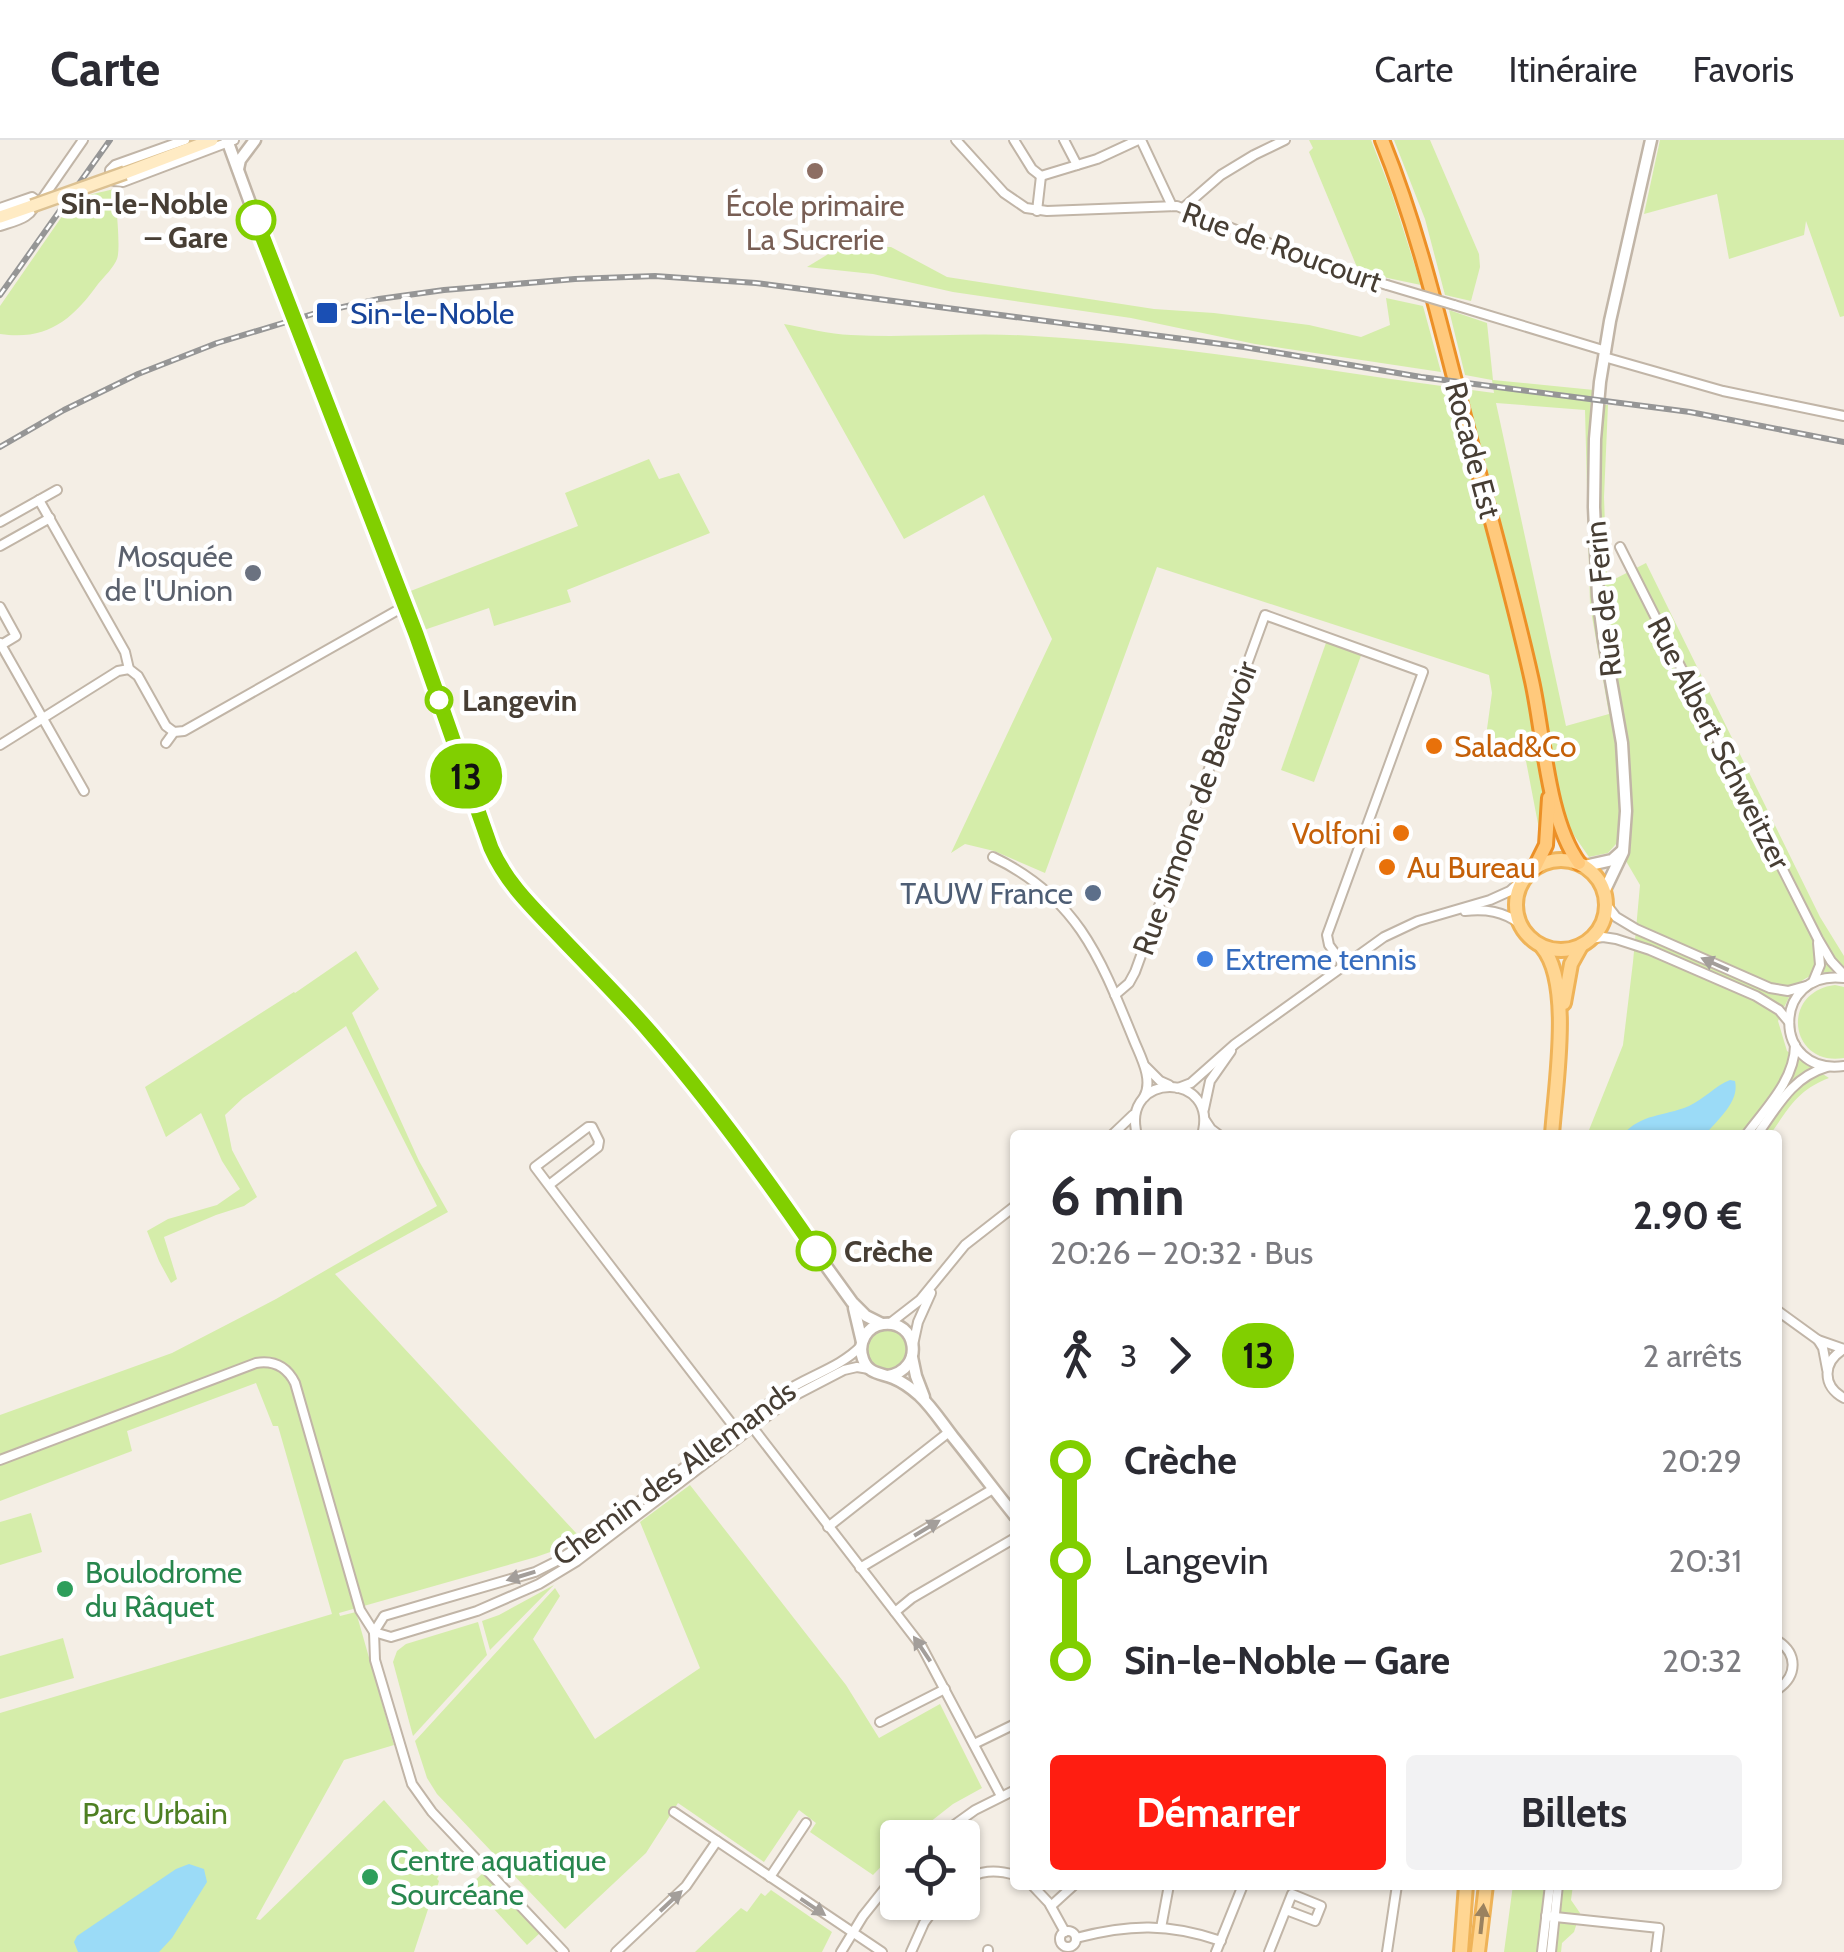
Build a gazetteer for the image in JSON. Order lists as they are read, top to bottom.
{
  "streets": {
    "highway": ["Rocade Est"],
    "street": [
      "Rue de Roucourt",
      "Rue de Ferin",
      "Rue Albert Schweitzer",
      "Rue Simone de Beauvoir",
      "Chemin des Allemands"
    ]
  },
  "crossings": [
    ["Rue de Roucourt", "Rue de Ferin"],
    ["Rocade Est", "Rue de Ferin"]
  ],
  "parks": ["Parc Urbain"],
  "places": {
    "other": [
      "École primaire La Sucrerie",
      "Sin-le-Noble – Gare",
      "Mosquée de l'Union",
      "Langevin",
      "Salad&Co",
      "Volfoni",
      "Au Bureau",
      "TAUW France",
      "Extreme tennis",
      "Crèche",
      "Boulodrome du Râquet",
      "Centre aquatique Sourcéane"
    ],
    "transit": ["Sin-le-Noble"]
  },
  "lines": ["bus line 13"],
  "page": {
    "header": "Carte",
    "nav": ["Carte", "Itinéraire", "Favoris"],
    "on_map": "13",
    "heading": ["6 min", "20:26 – 20:32 · Bus", "2.90 €"],
    "legs": ["3", "13", "2 arrêts"],
    "list": [
      {
        "name": "Crèche",
        "value": "20:29"
      },
      {
        "name": "Langevin",
        "value": "20:31"
      },
      {
        "name": "Sin-le-Noble – Gare",
        "value": "20:32"
      }
    ],
    "buttons": ["Démarrer", "Billets"]
  }
}
